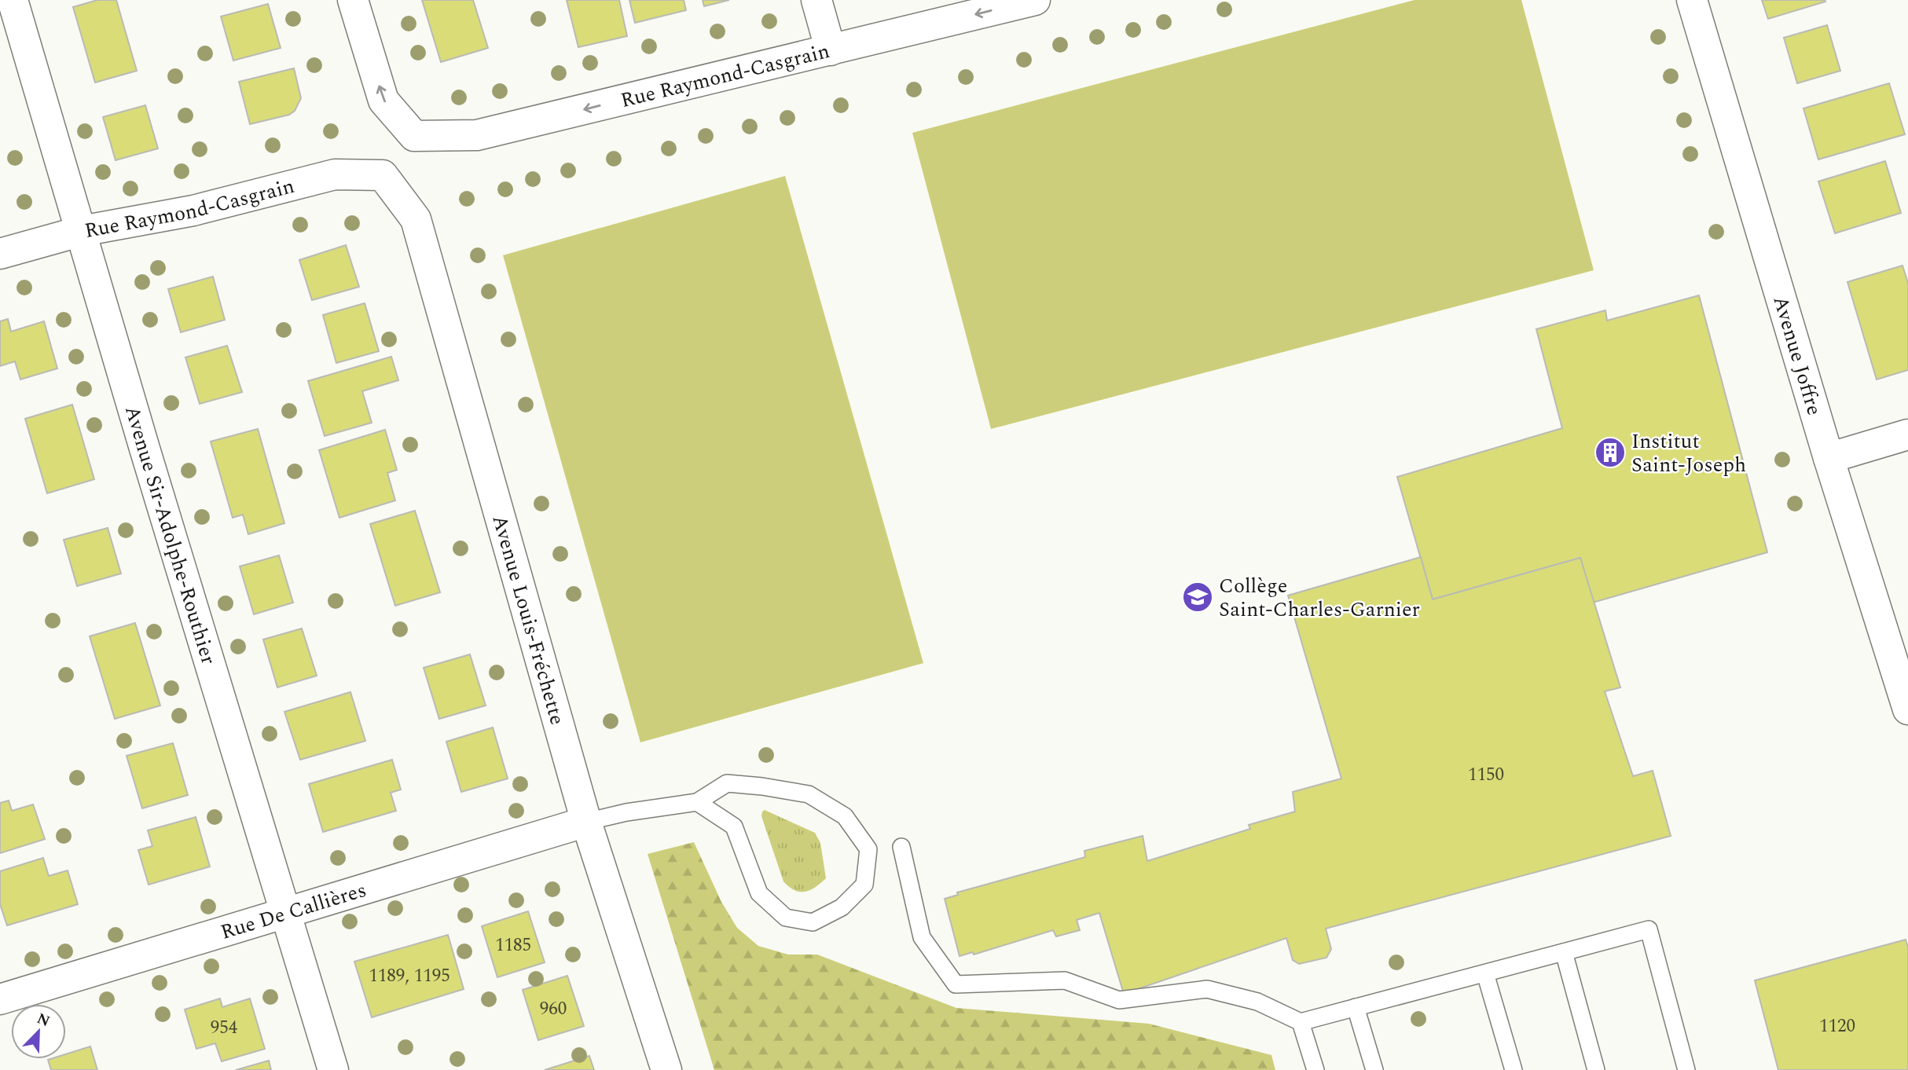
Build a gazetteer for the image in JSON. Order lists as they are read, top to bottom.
{
  "streets": {
    "street": [
      "Rue Raymond-Casgrain",
      "Avenue Joffre",
      "Avenue Sir-Adolphe-Routhier",
      "Avenue Louis-Fréchette",
      "Rue De Callières"
    ]
  },
  "crossings": [
    ["Rue Raymond-Casgrain", "Avenue Sir-Adolphe-Routhier"],
    ["Rue Raymond-Casgrain", "Avenue Louis-Fréchette"],
    ["Avenue Sir-Adolphe-Routhier", "Rue De Callières"],
    ["Avenue Louis-Fréchette", "Rue De Callières"]
  ],
  "places": {
    "building": ["Institut Saint-Joseph"],
    "school or university": ["Collège Saint-Charles-Garnier"]
  },
  "house_numbers": [
    "1150",
    "1185",
    "1189, 1195",
    "960",
    "1120",
    "954"
  ],
  "north": "top right"
}
